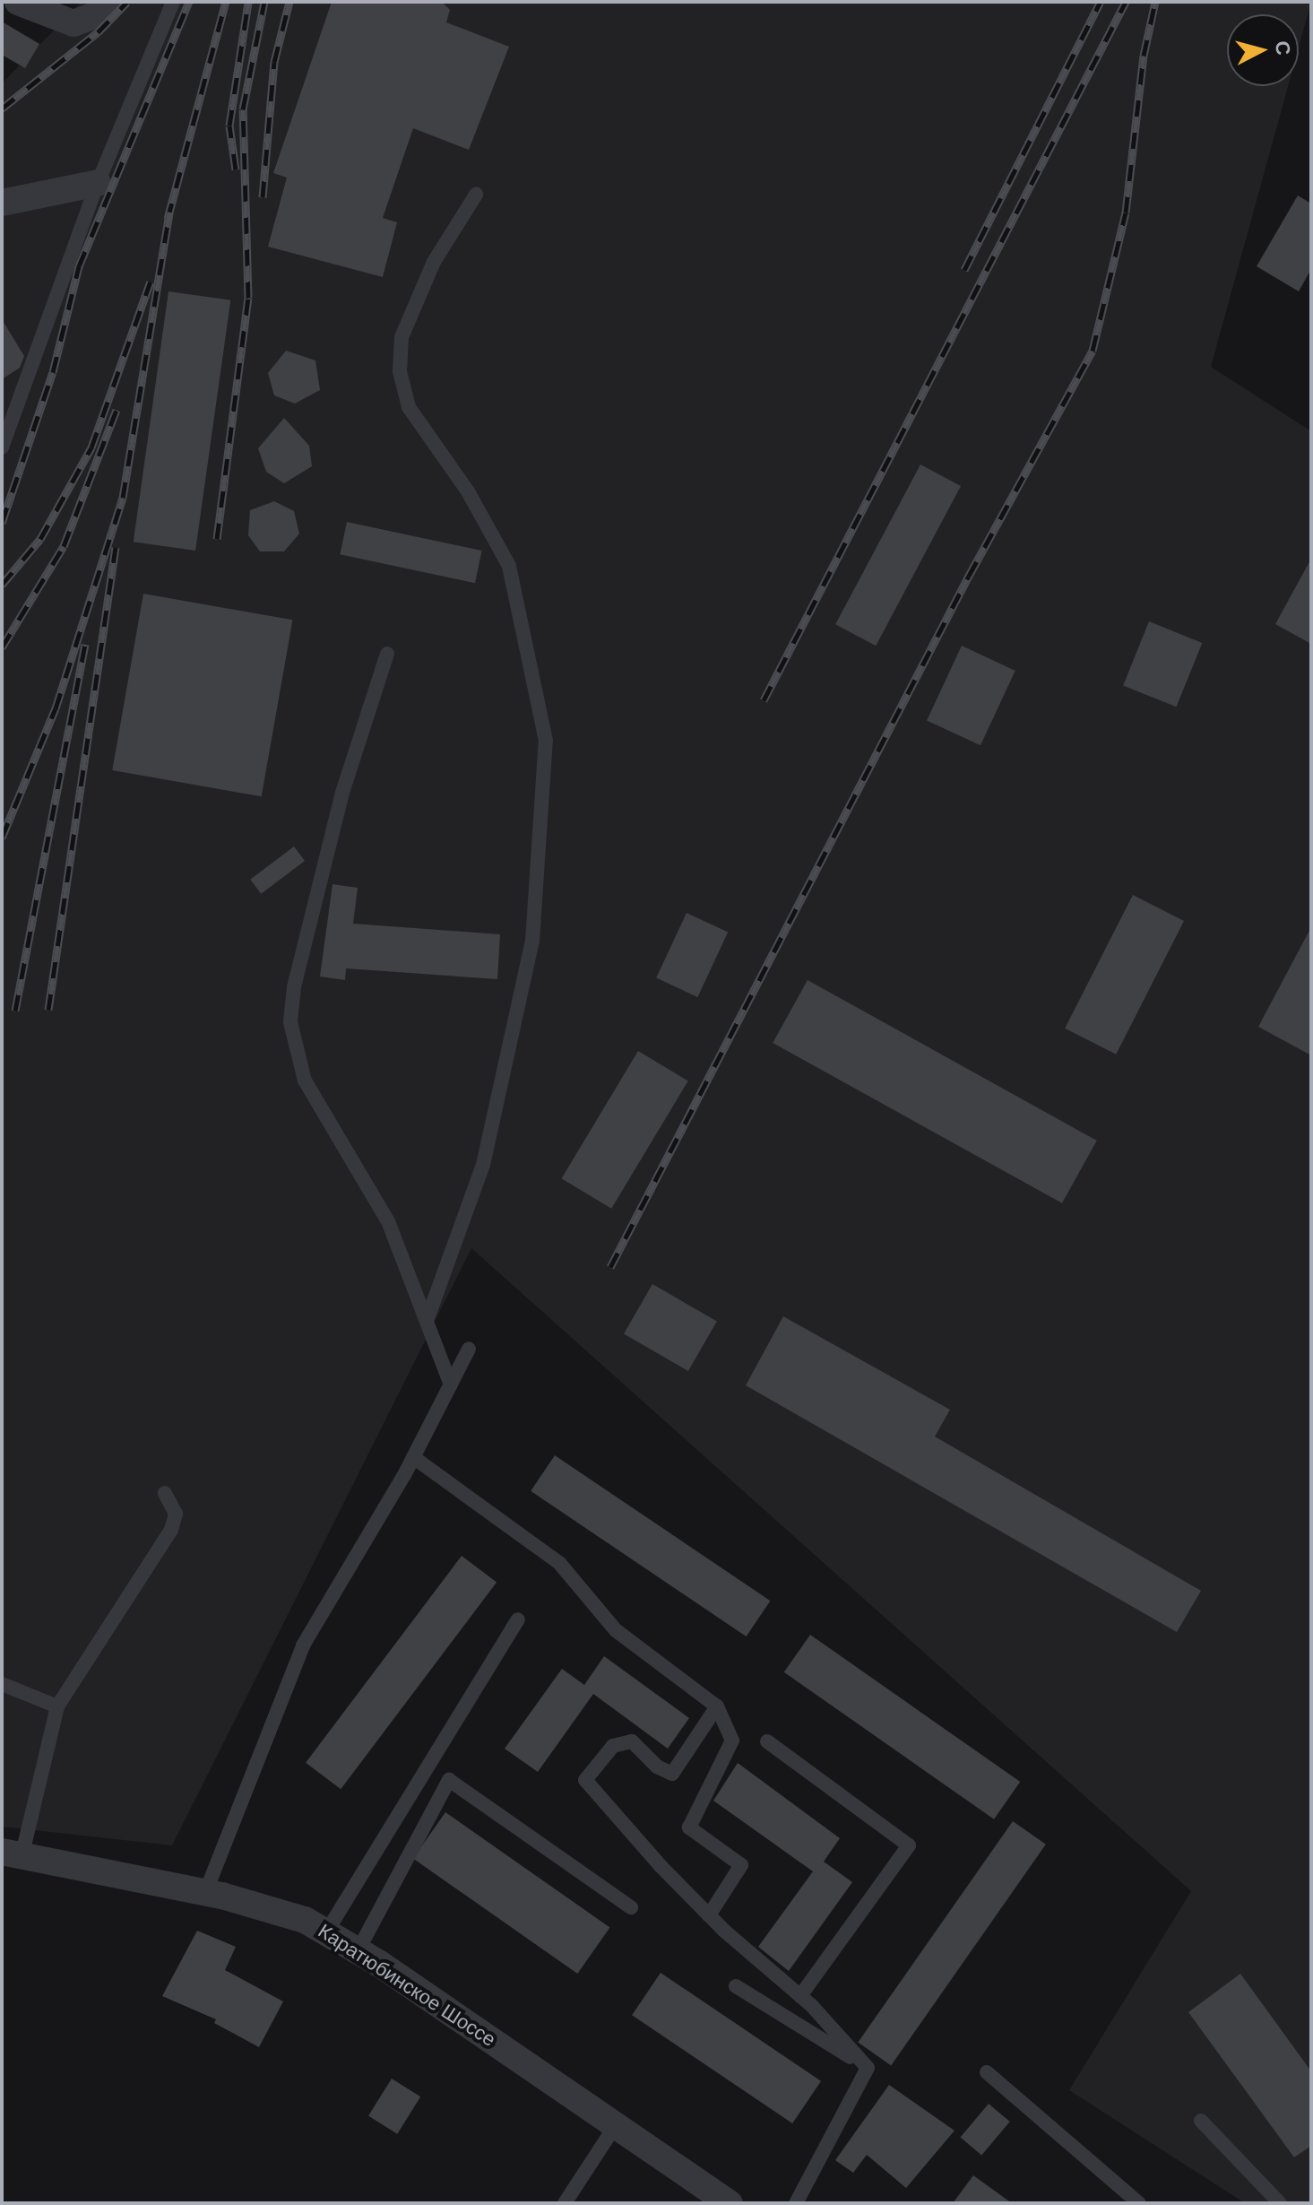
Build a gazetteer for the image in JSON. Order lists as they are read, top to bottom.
{
  "streets": {
    "street": ["Каратюбинское Шоссе"]
  },
  "north": "right"
}
